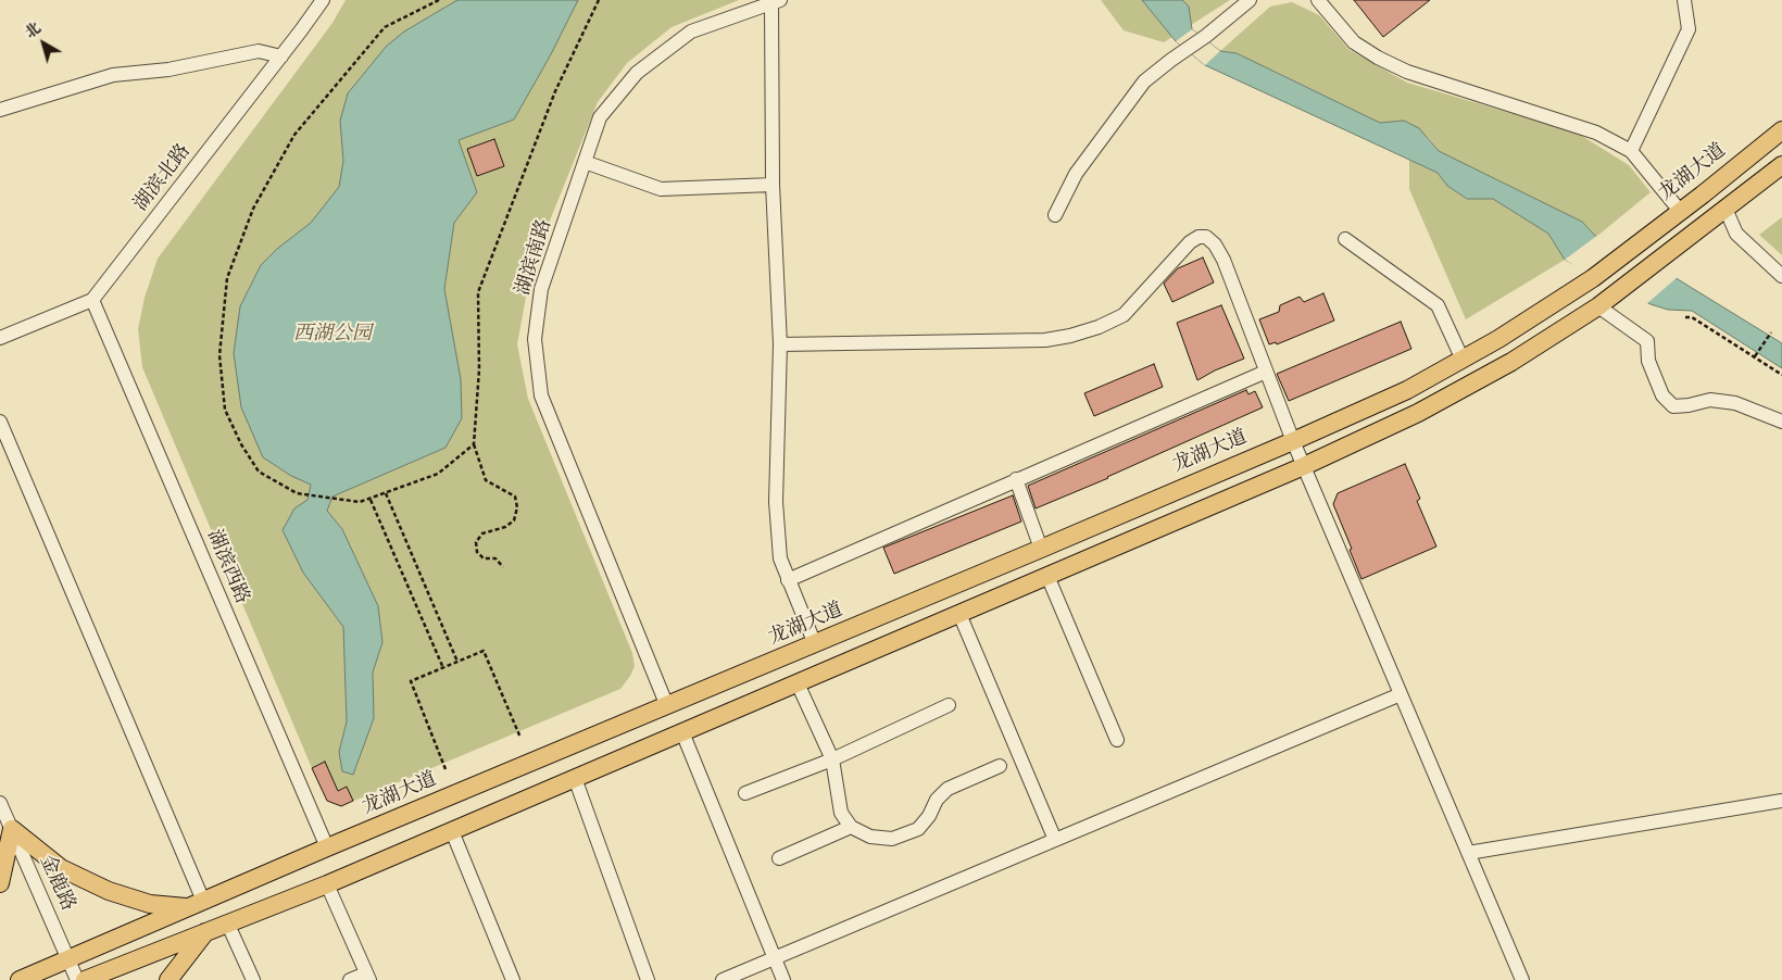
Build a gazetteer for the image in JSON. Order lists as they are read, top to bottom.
{
  "streets": {
    "main road": ["龙湖大道"],
    "street": [
      "湖滨北路",
      "湖滨南路",
      "湖滨西路",
      "金鹿路"
    ]
  },
  "crossings": [
    ["龙湖大道", "湖滨南路"],
    ["龙湖大道", "湖滨西路"],
    ["龙湖大道", "金鹿路"],
    ["湖滨北路", "湖滨西路"]
  ],
  "parks": ["西湖公园"],
  "north": "top left"
}
